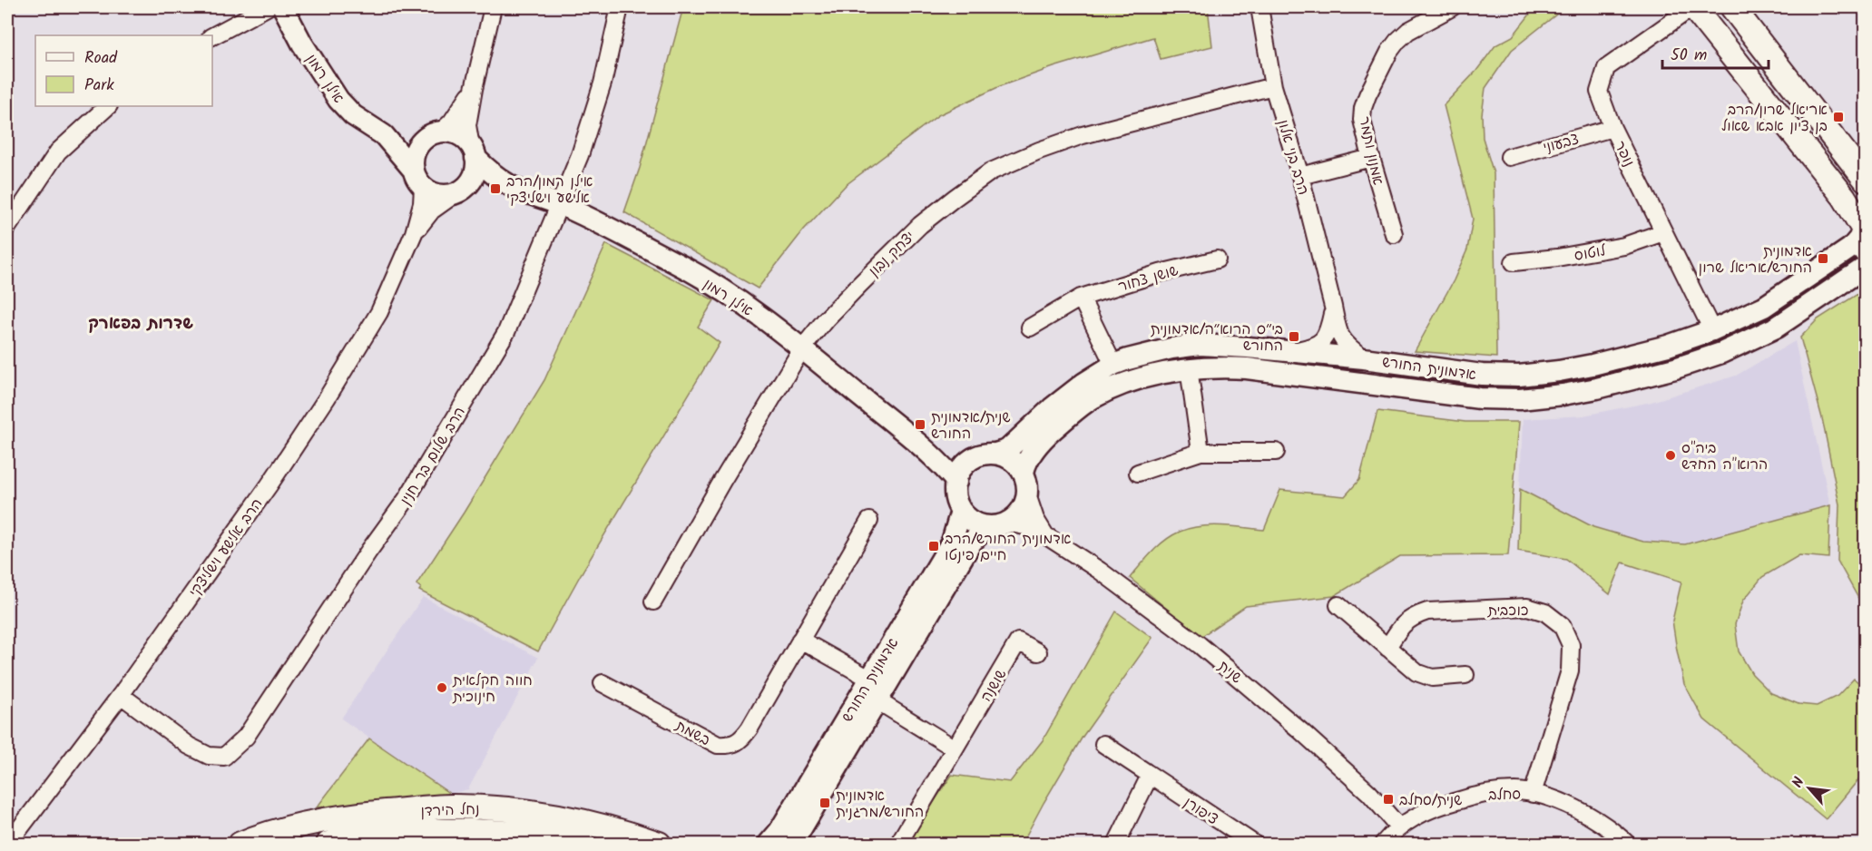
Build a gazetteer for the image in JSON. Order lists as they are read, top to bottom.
{
  "streets": {
    "main road": ["נחל הירדן"],
    "street": [
      "אילן רמון",
      "צבעוני",
      "אמנון ותמר",
      "נופר",
      "הרב בני אלון",
      "לוטוס",
      "יצחק נבון",
      "שושן צחור",
      "אדמונית החורש",
      "הרב שלום בר חנין",
      "הרב אלישע וישליצקי",
      "כוכבית",
      "שנית",
      "שושנה",
      "בשמת",
      "סחלב",
      "ציפורן"
    ]
  },
  "crossings": [
    ["אילן רמון", "יצחק נבון"],
    ["אילן רמון", "אדמונית החורש"],
    ["אילן רמון", "הרב שלום בר חנין"],
    ["אילן רמון", "הרב אלישע וישליצקי"],
    ["אילן רמון", "שנית"],
    ["צבעוני", "נופר"],
    ["נופר", "לוטוס"],
    ["נופר", "אדמונית החורש"],
    ["הרב בני אלון", "יצחק נבון"],
    ["הרב בני אלון", "אדמונית החורש"],
    ["אדמונית החורש", "שנית"],
    ["הרב שלום בר חנין", "הרב אלישע וישליצקי"],
    ["כוכבית", "סחלב"],
    ["שנית", "סחלב"]
  ],
  "districts": ["שדרות בפארק"],
  "places": {
    "transit": [
      "אריאל שרון/הרב בן ציון אבא שאול",
      "אילן רמון/הרב אלישע וישליצקי",
      "אדמונית החורש/אריאל שרון",
      "בי״ס הרוא״ה/אדמונית החורש",
      "שנית/אדמונית החורש",
      "אדמונית החורש/הרב חיים פינטו",
      "שנית/סחלב",
      "אדמונית החורש/מרגנית"
    ],
    "other": ["ביה\"ס הרוא\"ה החדש", "חווה חקלאית חינוכית"]
  },
  "legend": ["Road", "Park"],
  "scale_bar": "50 m",
  "north": "top left"
}
